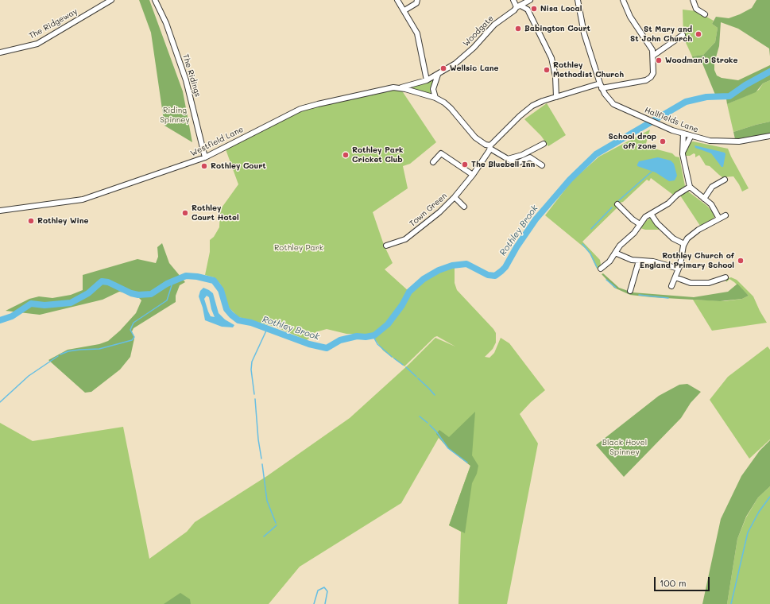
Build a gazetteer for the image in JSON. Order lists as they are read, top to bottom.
{
  "streets": {
    "street": [
      "The Ridgeway",
      "Woodgate",
      "The Ridings",
      "Hallfields Lane",
      "Westfield Lane",
      "Town Green"
    ]
  },
  "crossings": [
    ["Woodgate", "Westfield Lane"],
    ["The Ridings", "Westfield Lane"],
    ["Hallfields Lane", "Town Green"]
  ],
  "water": ["Rothley Brook"],
  "parks": ["Riding Spinney", "Rothley Park", "Black Hovel Spinney"],
  "places": [
    "Nisa Local",
    "Babington Court",
    "St Mary and St John Church",
    "Woodman's Stroke",
    "Wellsic Lane",
    "Rothley Methodist Church",
    "School drop off zone",
    "Rothley Park Cricket Club",
    "The Bluebell Inn",
    "Rothley Court",
    "Rothley Court Hotel",
    "Rothley Wine",
    "Rothley Church of England Primary School"
  ],
  "scale_bar": "100 m"
}
